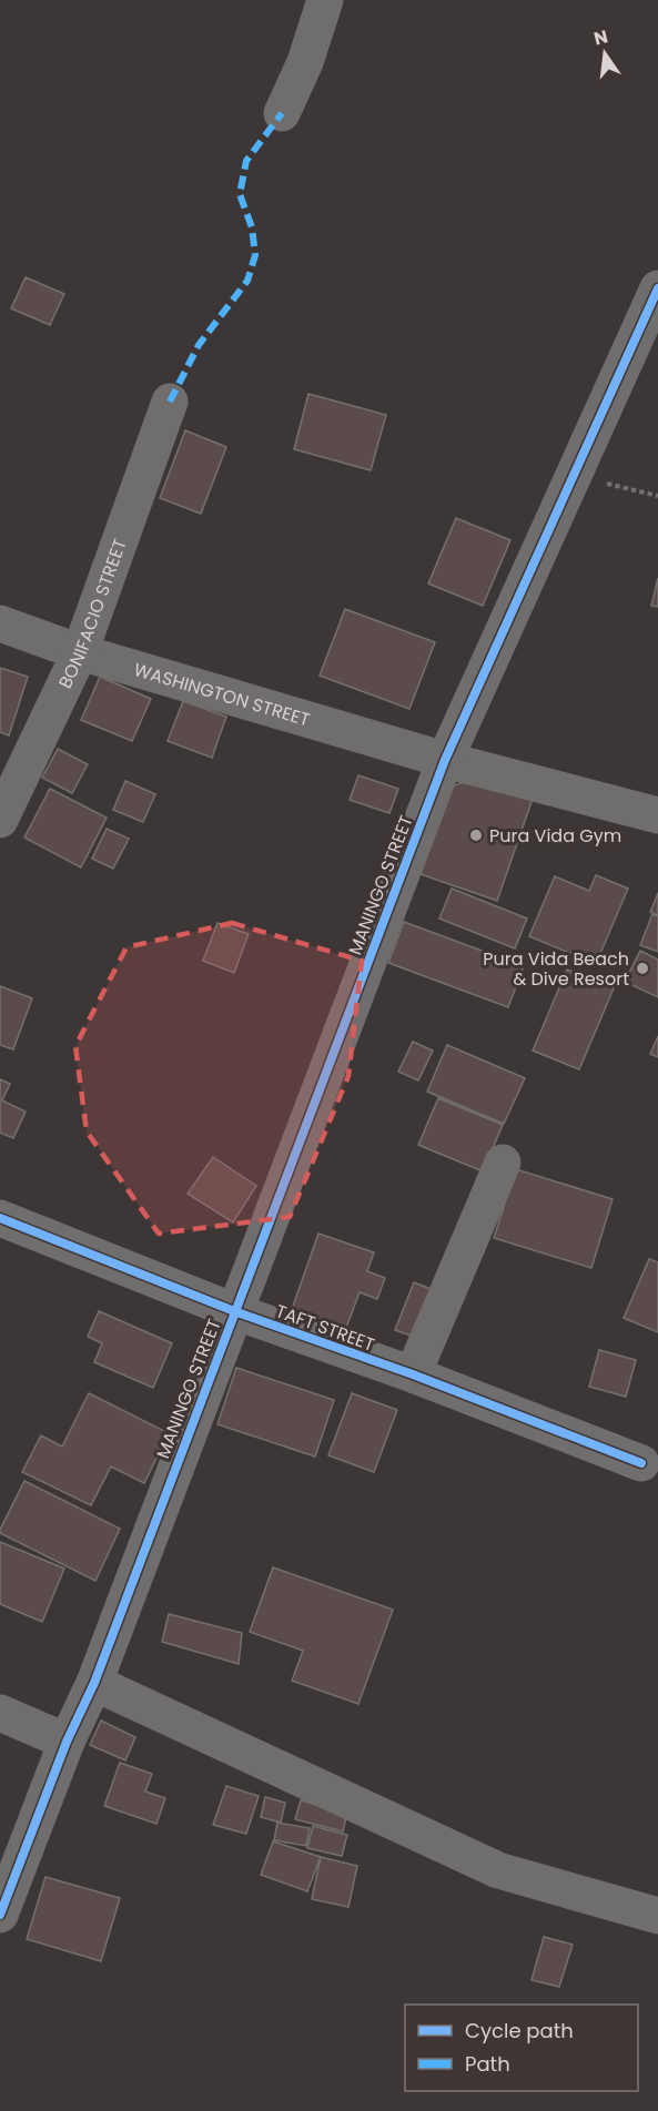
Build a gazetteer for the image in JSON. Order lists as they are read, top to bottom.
{
  "streets": {
    "street": [
      "BONIFACIO STREET",
      "WASHINGTON STREET",
      "MANINGO STREET",
      "TAFT STREET"
    ]
  },
  "crossings": [
    ["BONIFACIO STREET", "WASHINGTON STREET"],
    ["WASHINGTON STREET", "MANINGO STREET"],
    ["MANINGO STREET", "TAFT STREET"]
  ],
  "places": ["Pura Vida Gym", "Pura Vida Beach & Dive Resort"],
  "legend": ["Cycle path", "Path"],
  "north": "top"
}
